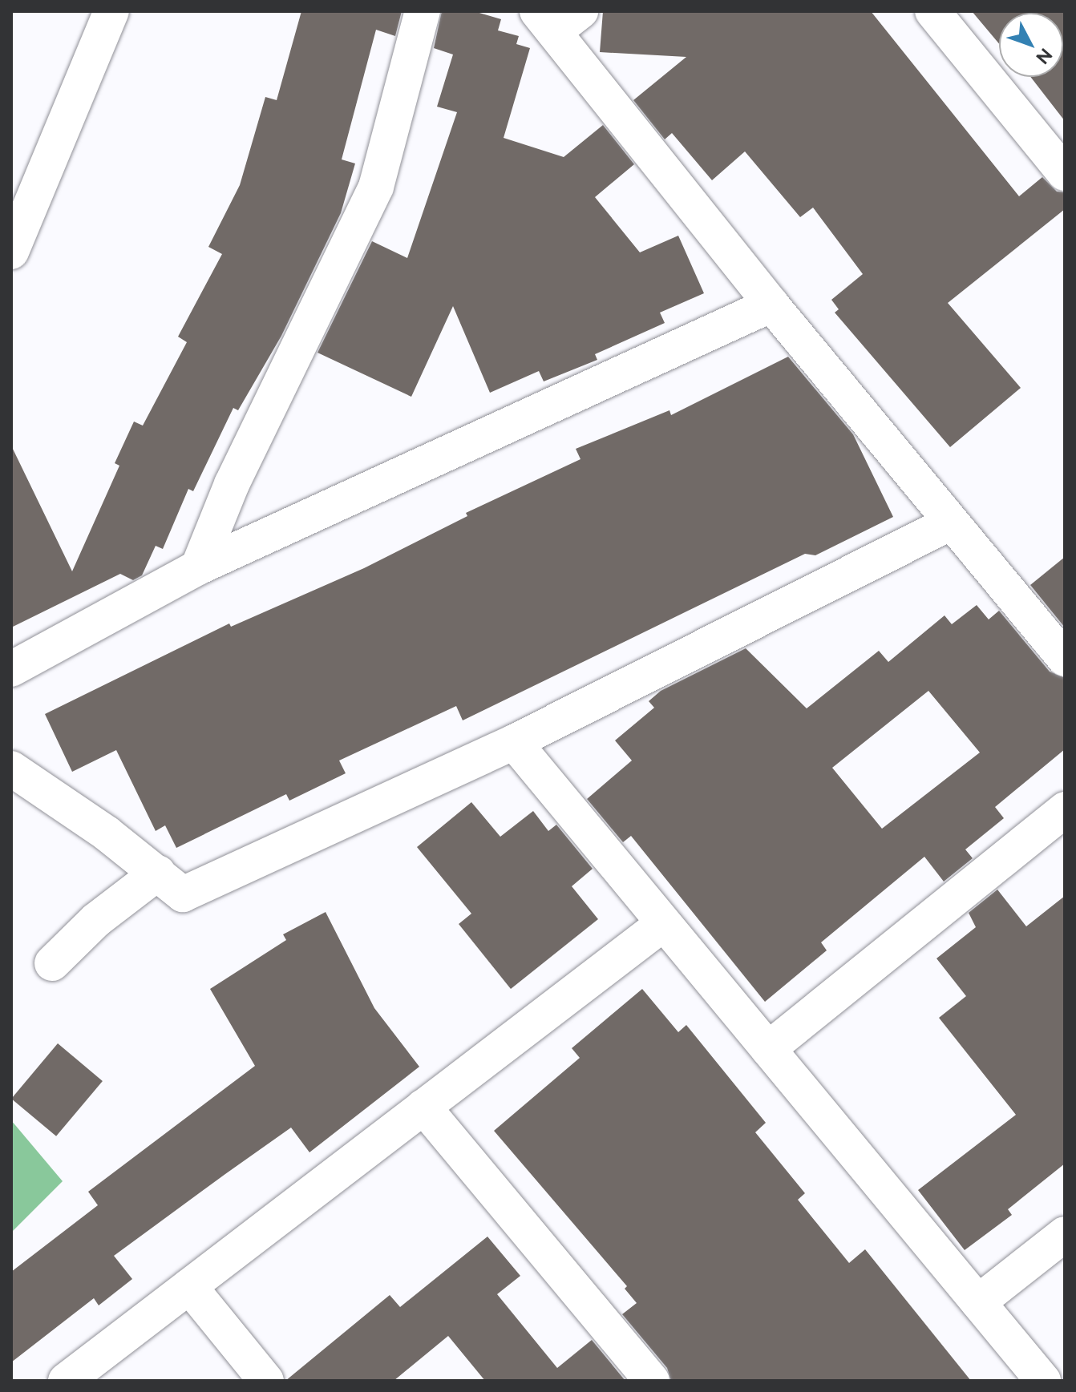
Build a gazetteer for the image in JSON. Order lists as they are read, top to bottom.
{
  "north": "bottom right"
}
